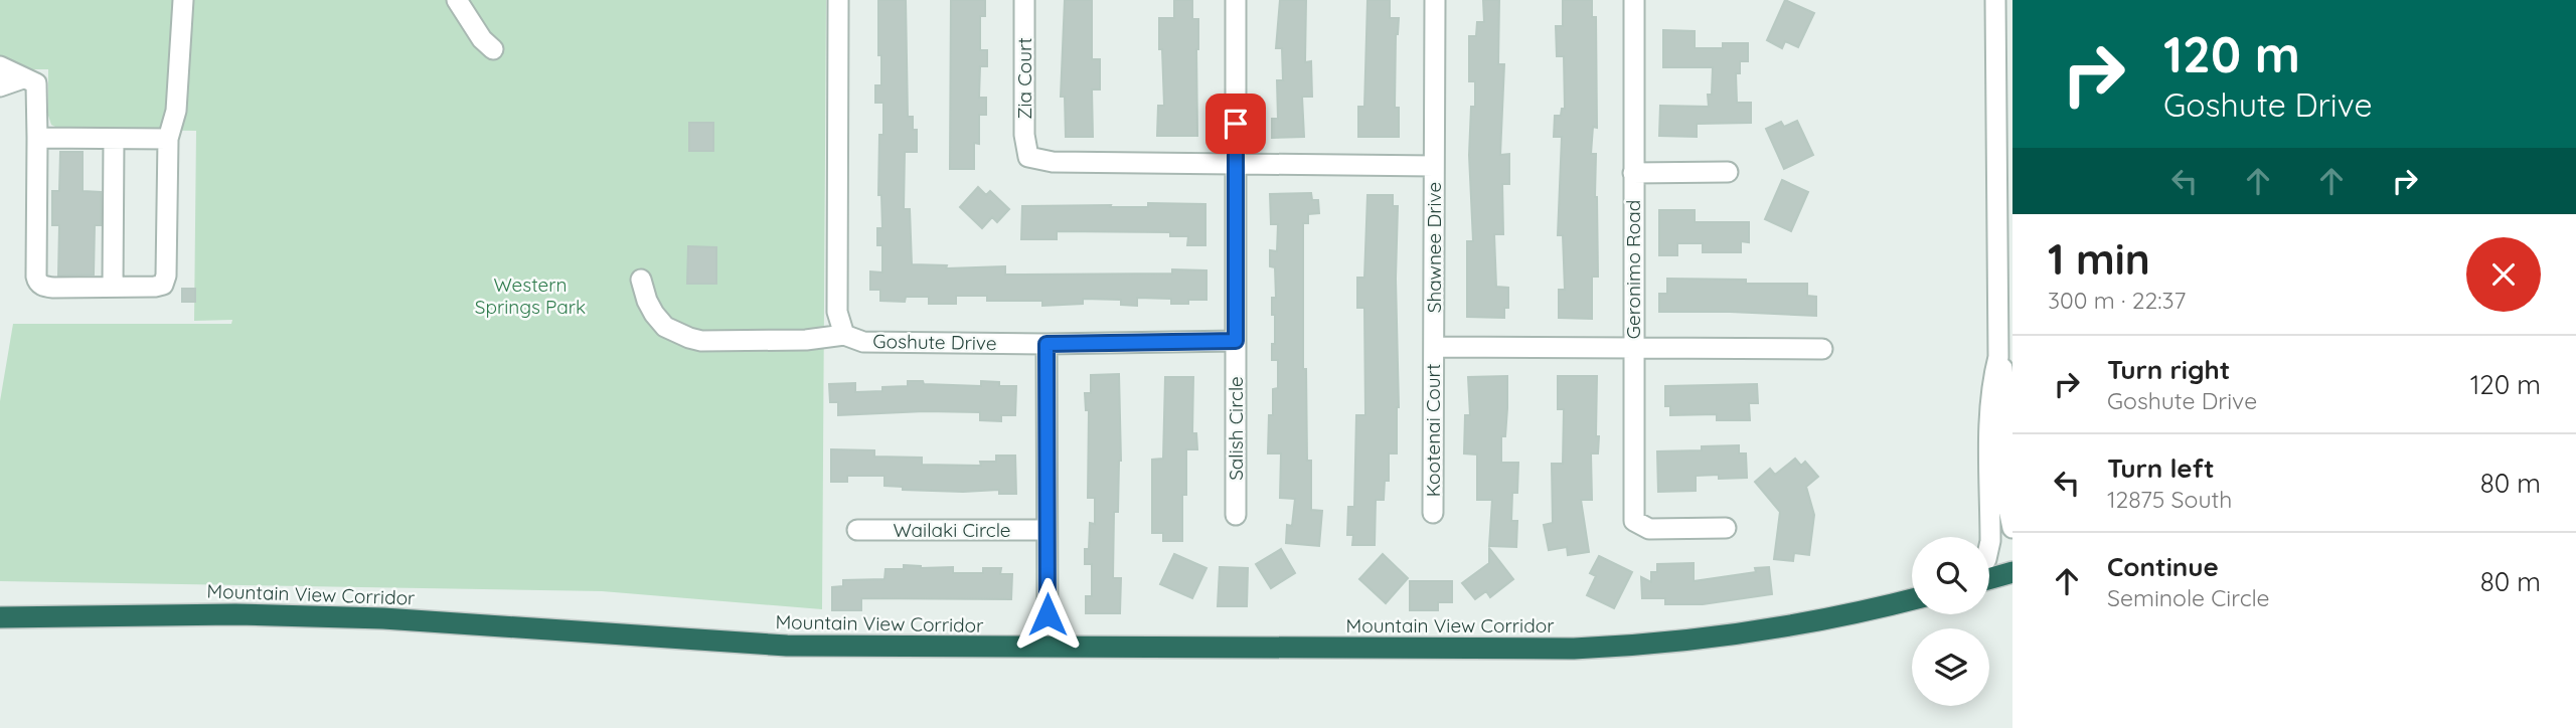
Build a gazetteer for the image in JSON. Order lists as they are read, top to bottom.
{
  "streets": {
    "highway": ["Mountain View Corridor"],
    "street": [
      "Zia Court",
      "Shawnee Drive",
      "Geronimo Road",
      "Goshute Drive",
      "Salish Circle",
      "Kootenai Court",
      "Wailaki Circle"
    ]
  },
  "crossings": [
    ["Zia Court", "Shawnee Drive"],
    ["Shawnee Drive", "Salish Circle"],
    ["Shawnee Drive", "Kootenai Court"],
    ["Goshute Drive", "Salish Circle"]
  ],
  "parks": ["Western Springs Park"],
  "page": {
    "turn": ["120 m", "Goshute Drive"],
    "heading": ["1 min", "300 m · 22:37"],
    "list": [
      {
        "name": "Turn right",
        "note": "Goshute Drive",
        "value": "120 m"
      },
      {
        "name": "Turn left",
        "note": "12875 South",
        "value": "80 m"
      },
      {
        "name": "Continue",
        "note": "Seminole Circle",
        "value": "80 m"
      }
    ]
  }
}
